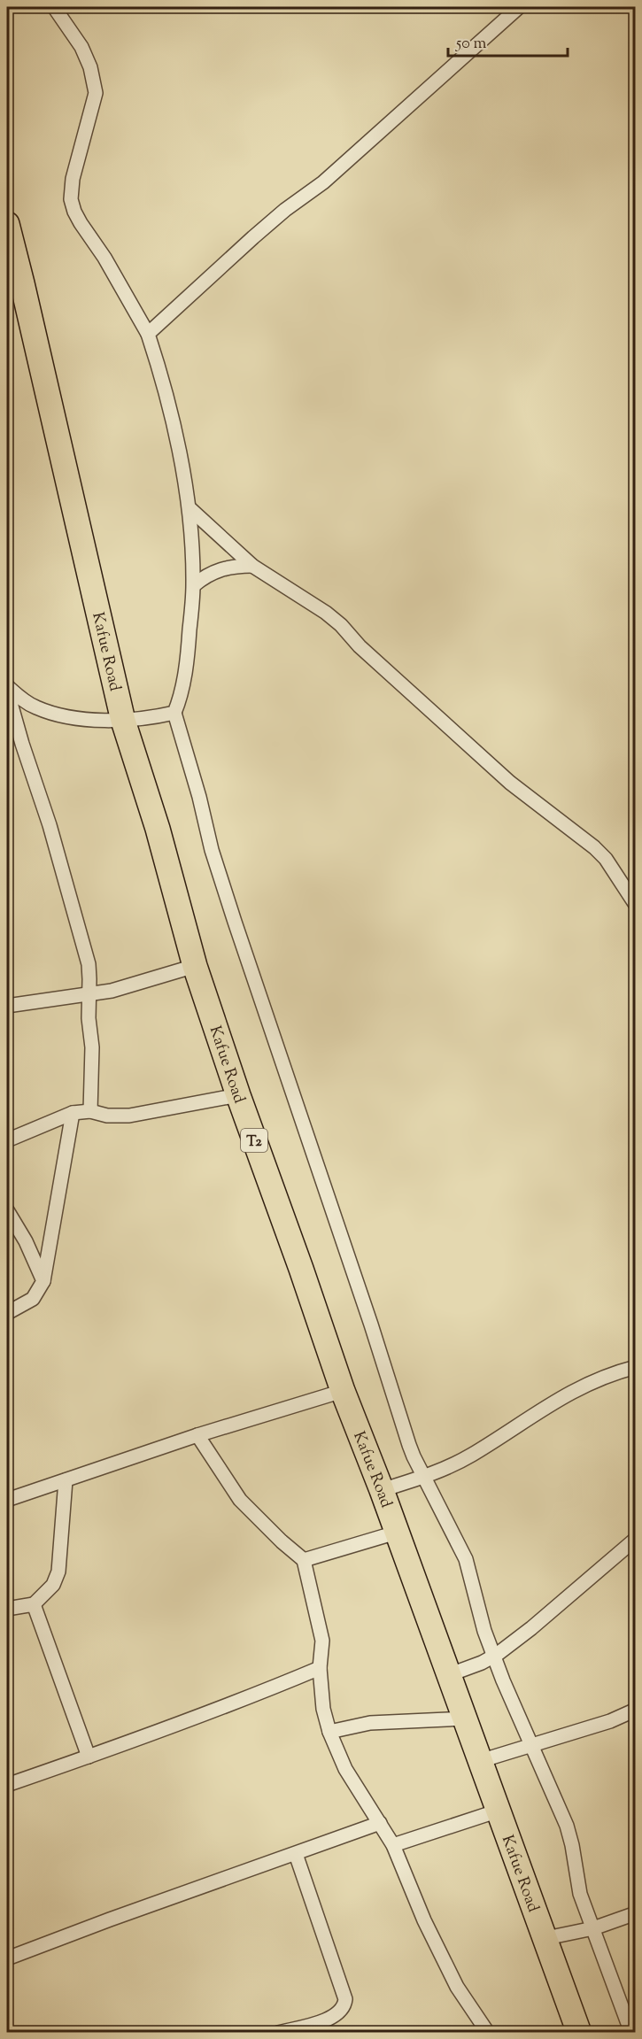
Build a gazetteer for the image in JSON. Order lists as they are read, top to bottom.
{
  "streets": {
    "highway": ["Kafue Road", "T2"]
  },
  "scale_bar": "50 m"
}
